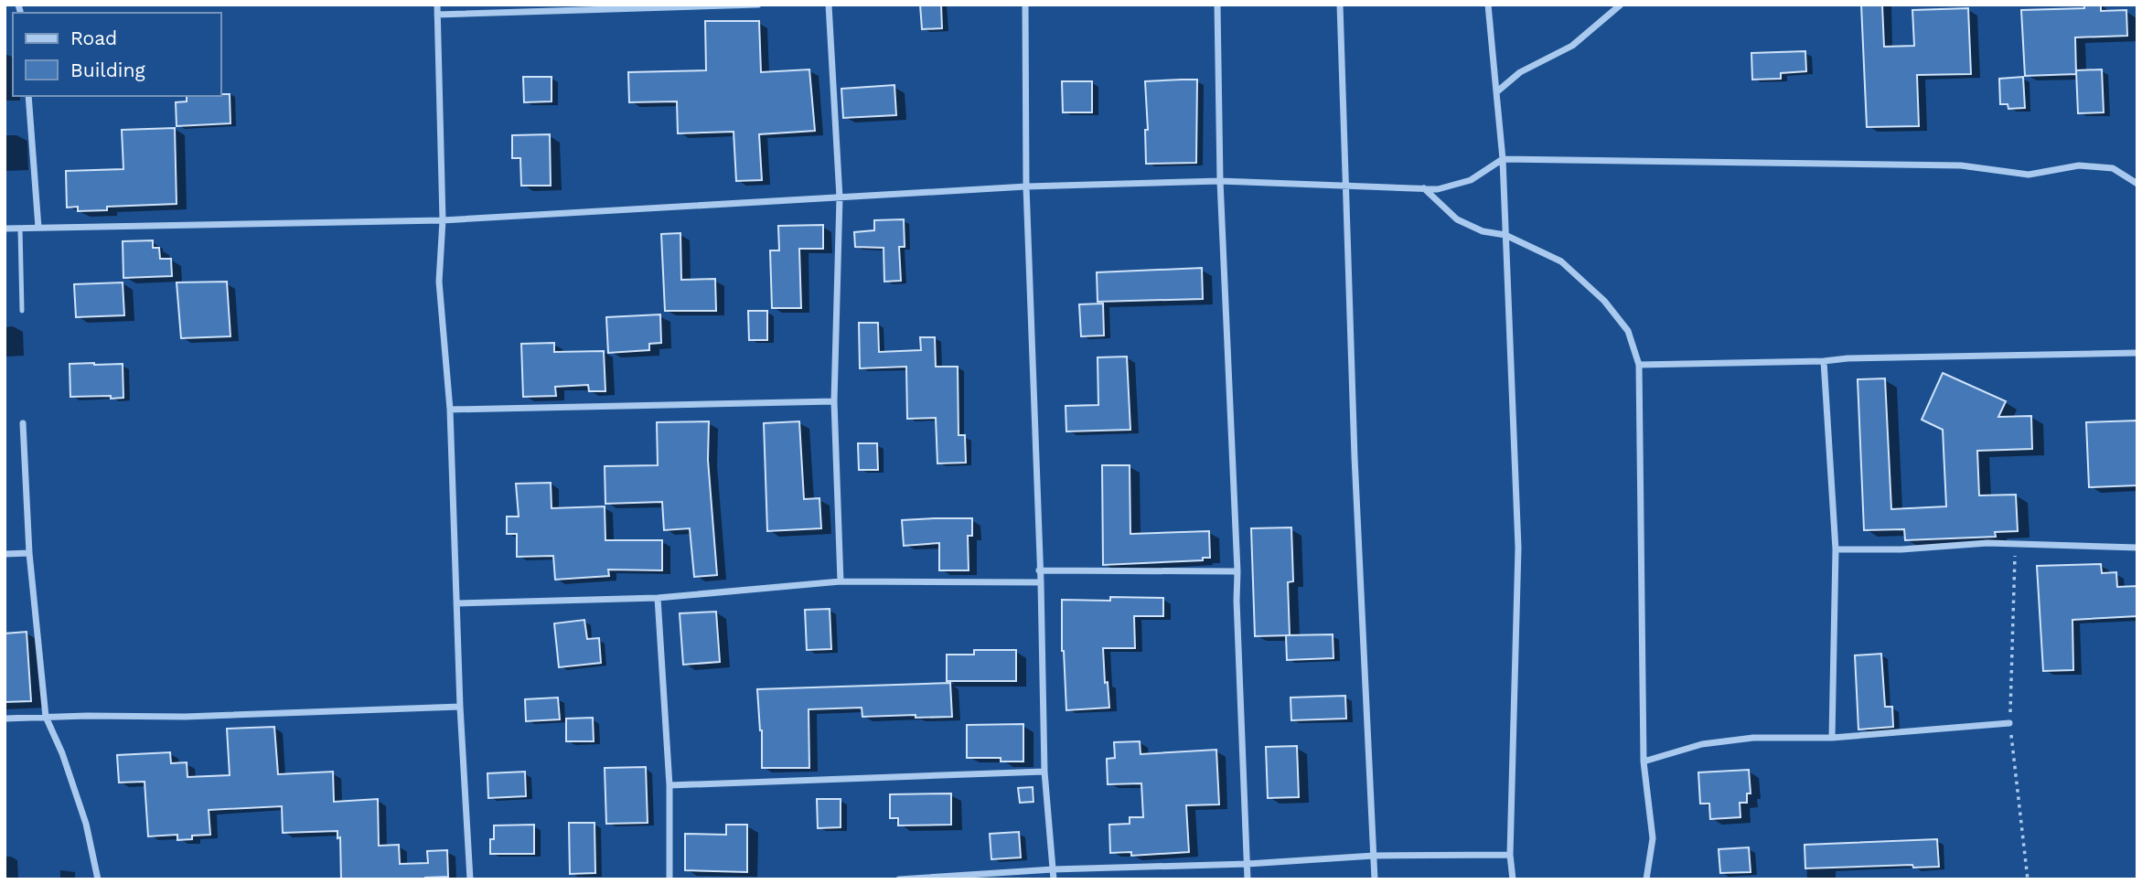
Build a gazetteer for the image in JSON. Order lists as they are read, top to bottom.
{
  "legend": ["Road", "Building"]
}
